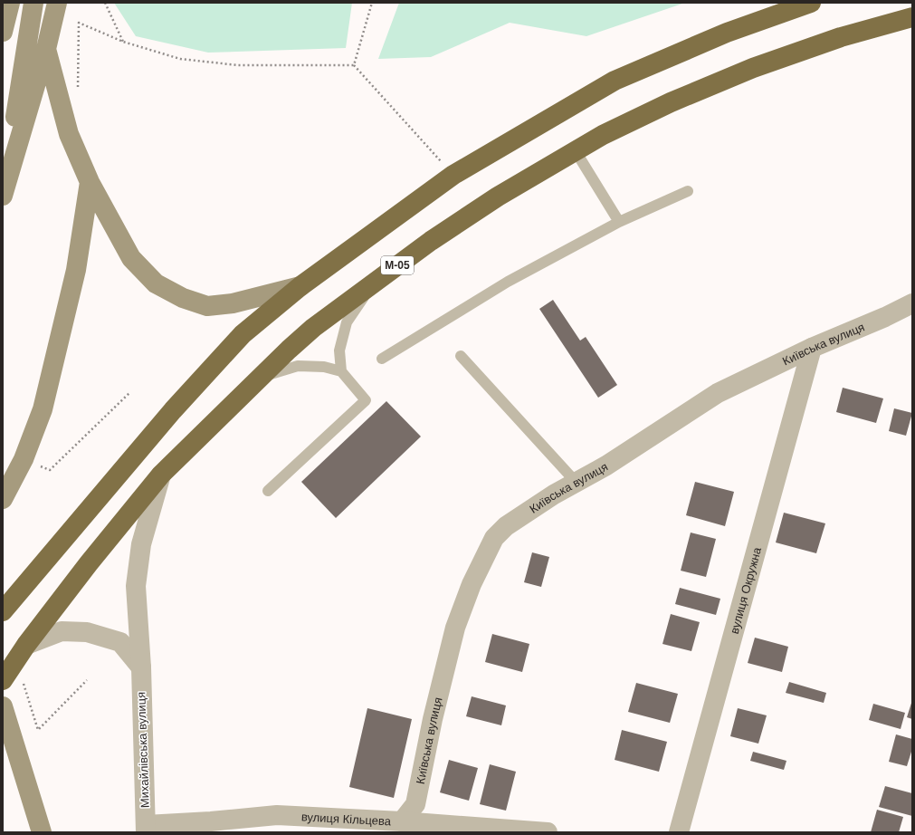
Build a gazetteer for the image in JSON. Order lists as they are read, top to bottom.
{
  "streets": {
    "highway": ["М-05"],
    "street": [
      "Київська вулиця",
      "вулиця Окружна",
      "Михайлівська вулиця",
      "вулиця Кільцева"
    ]
  },
  "crossings": [
    ["М-05", "Михайлівська вулиця"],
    ["Київська вулиця", "вулиця Окружна"],
    ["Київська вулиця", "вулиця Кільцева"],
    ["Михайлівська вулиця", "вулиця Кільцева"]
  ]
}
